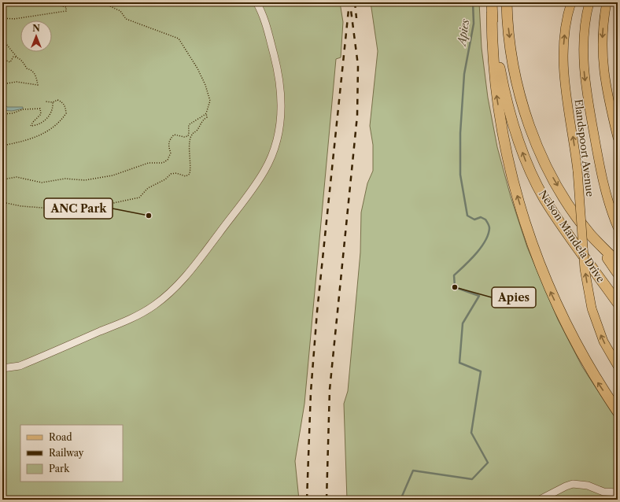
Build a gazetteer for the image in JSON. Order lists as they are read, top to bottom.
{
  "streets": {
    "highway": ["Nelson Mandela Drive"],
    "main road": ["Elandspoort Avenue"]
  },
  "water": ["Apies"],
  "places": ["ANC Park", "Apies"],
  "legend": ["Road", "Railway", "Park"],
  "north": "top"
}
